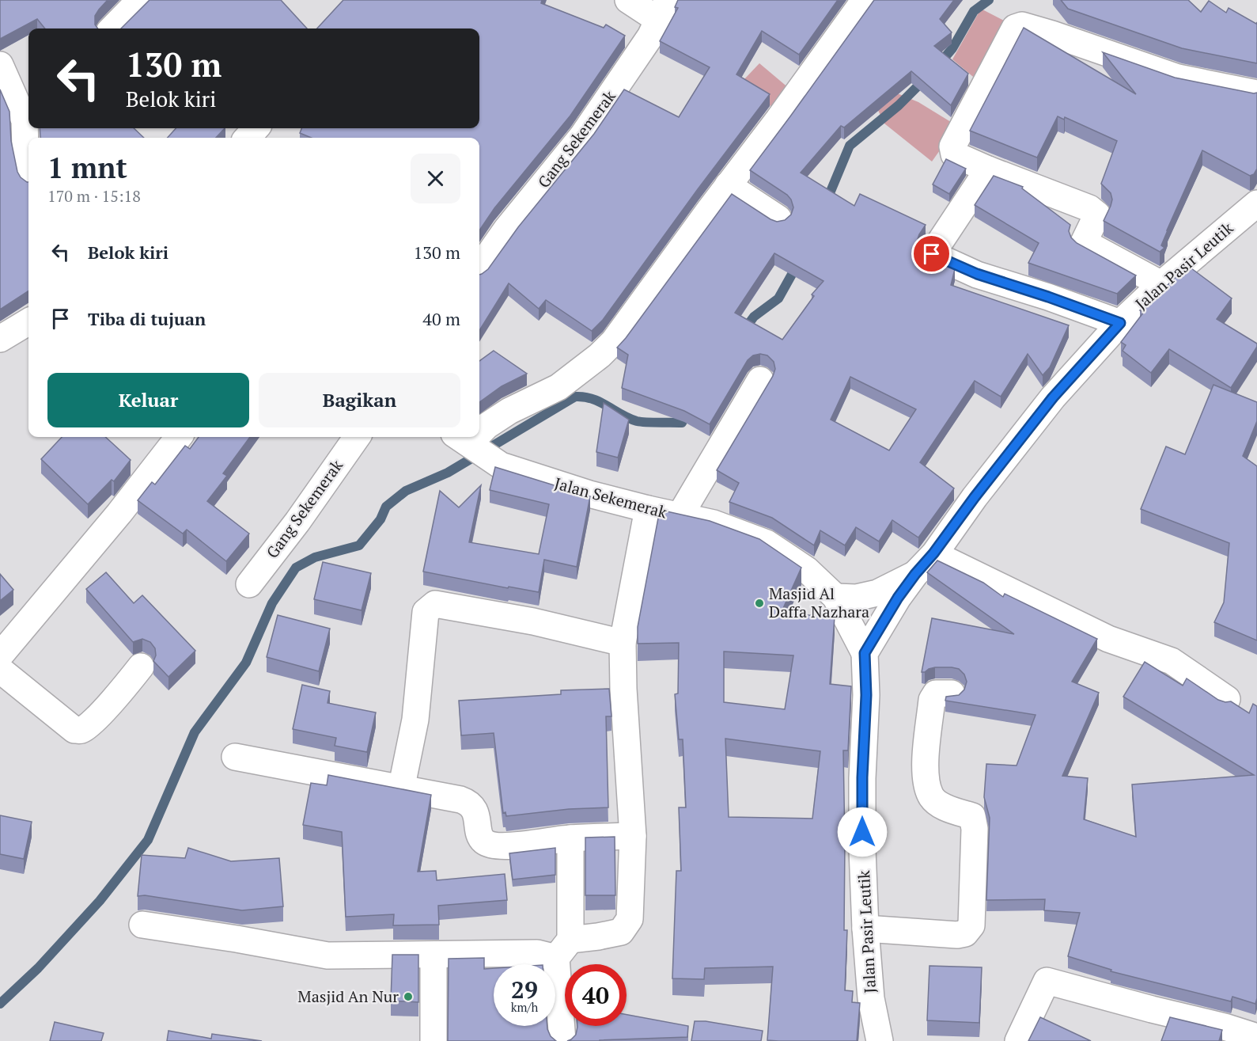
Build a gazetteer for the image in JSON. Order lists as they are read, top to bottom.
{
  "streets": {
    "street": ["Gang Sekemerak", "Jalan Pasir Leutik", "Jalan Sekemerak"]
  },
  "crossings": [
    ["Jalan Pasir Leutik", "Jalan Sekemerak"]
  ],
  "places": ["Masjid Al Daffa Nazhara", "Masjid An Nur"],
  "page": {
    "turn": ["130 m", "Belok kiri"],
    "heading": ["1 mnt", "170 m · 15:18"],
    "list": [
      {
        "name": "Belok kiri",
        "value": "130 m"
      },
      {
        "name": "Tiba di tujuan",
        "value": "40 m"
      }
    ],
    "buttons": ["Keluar", "Bagikan"],
    "speed": "29 km/h",
    "limit": "40"
  }
}
